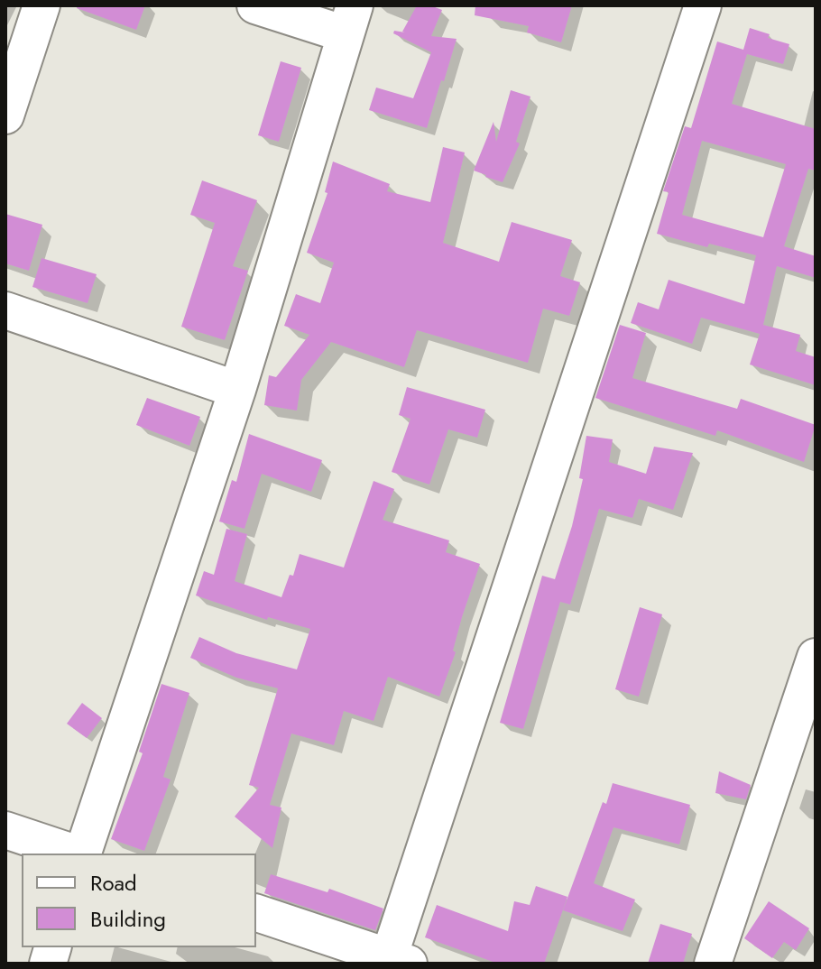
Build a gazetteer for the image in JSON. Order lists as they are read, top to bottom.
{
  "legend": ["Road", "Building"]
}
